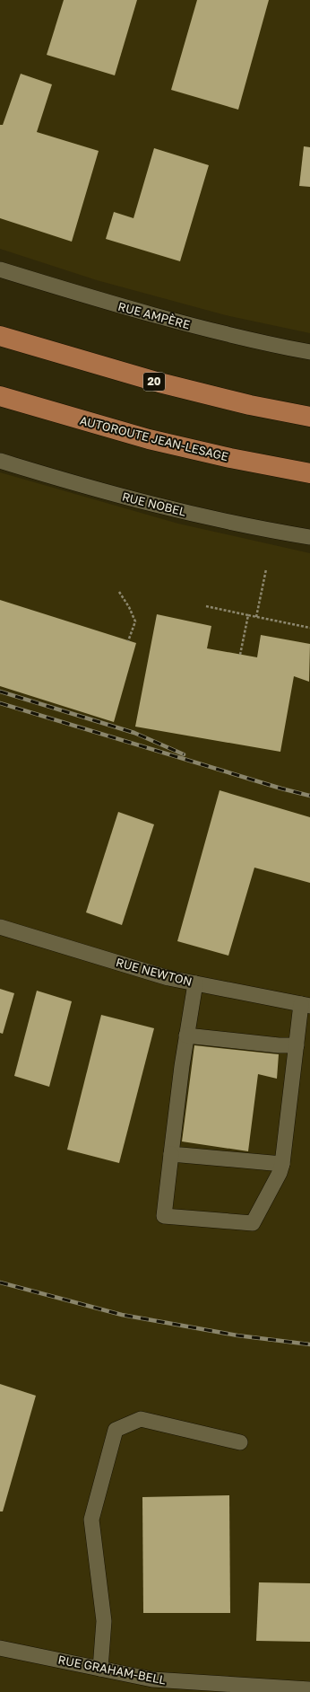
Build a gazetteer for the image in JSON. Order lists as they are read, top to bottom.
{
  "streets": {
    "highway": ["20", "AUTOROUTE JEAN-LESAGE"],
    "street": [
      "RUE AMPÈRE",
      "RUE NOBEL",
      "RUE NEWTON",
      "RUE GRAHAM-BELL"
    ]
  }
}
